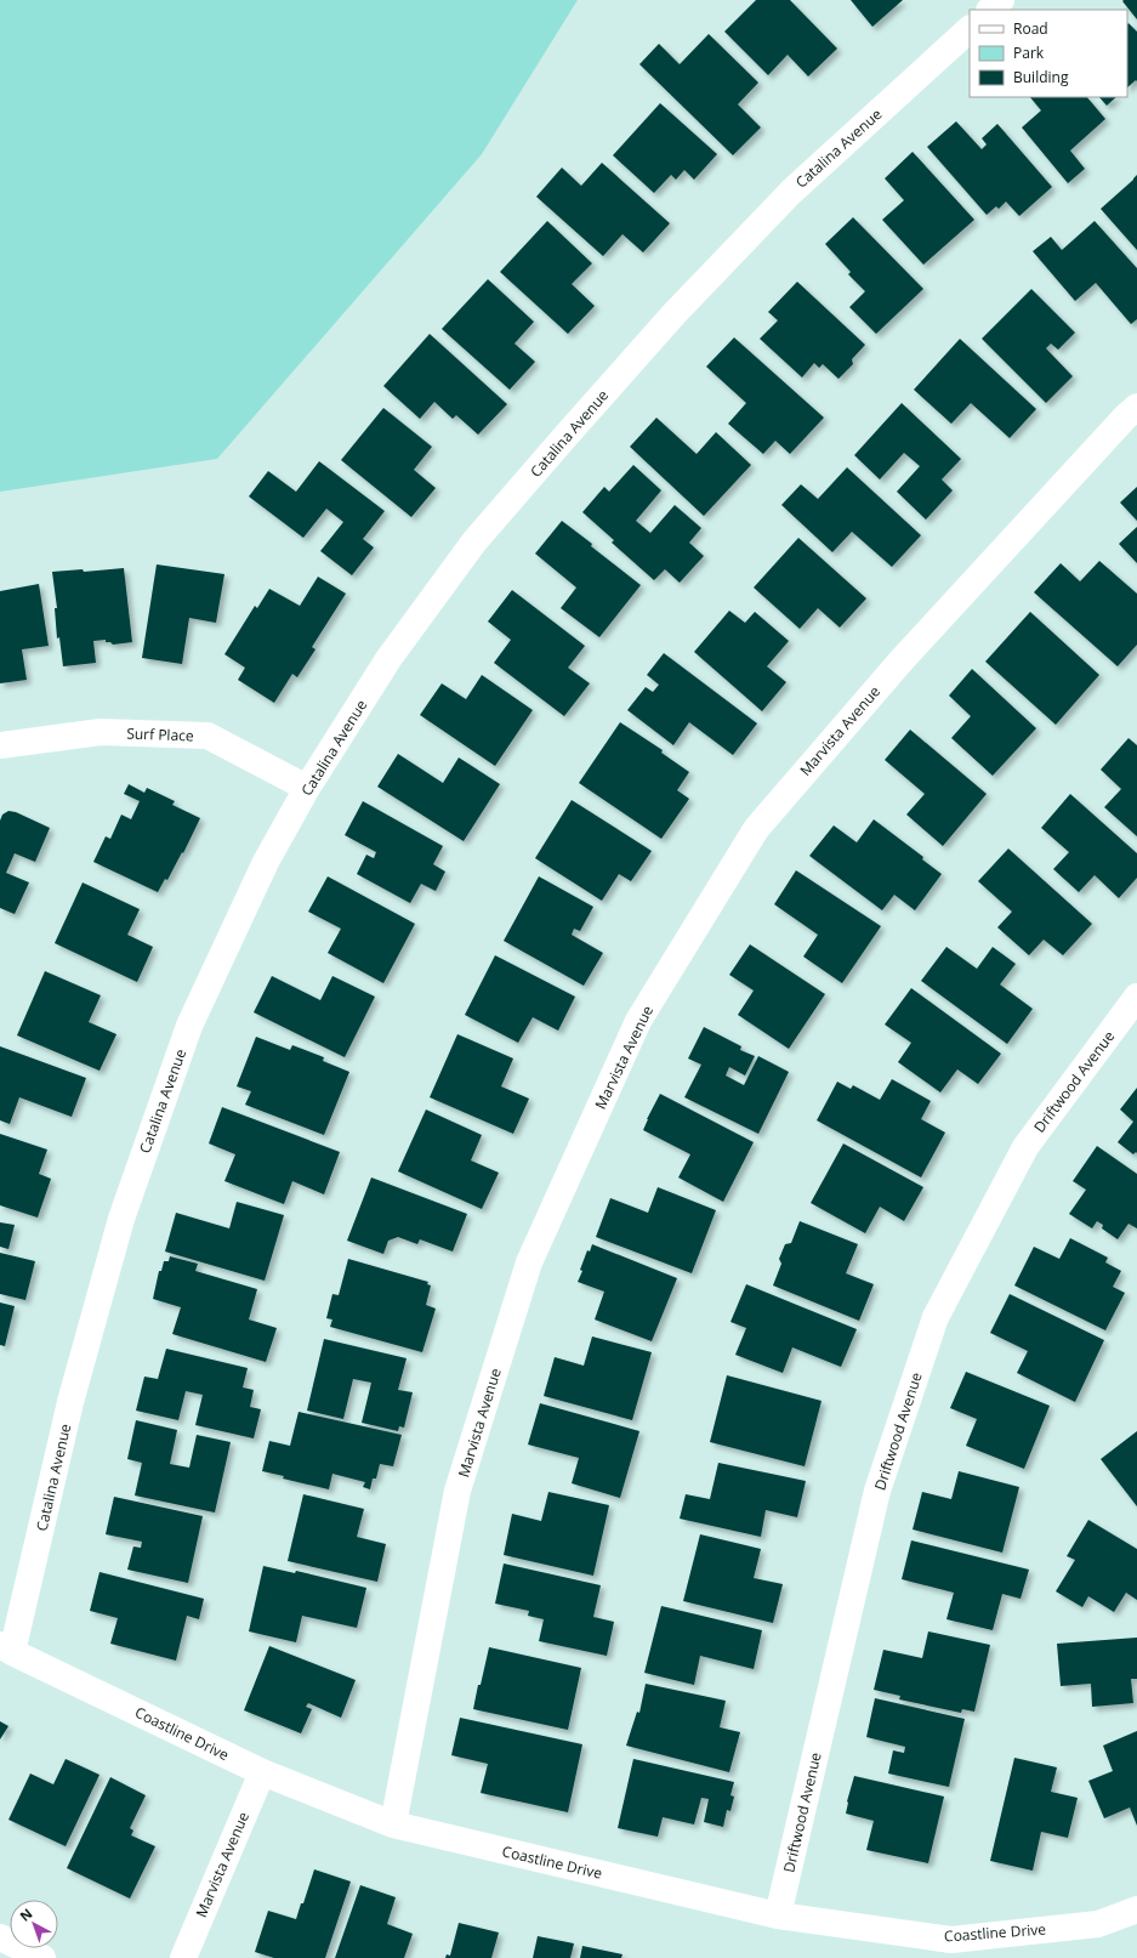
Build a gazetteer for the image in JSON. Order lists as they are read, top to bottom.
{
  "streets": {
    "main road": [
      "Catalina Avenue",
      "Marvista Avenue",
      "Surf Place",
      "Driftwood Avenue",
      "Coastline Drive"
    ]
  },
  "crossings": [
    ["Catalina Avenue", "Surf Place"],
    ["Catalina Avenue", "Coastline Drive"],
    ["Marvista Avenue", "Coastline Drive"],
    ["Driftwood Avenue", "Coastline Drive"]
  ],
  "legend": ["Road", "Park", "Building"],
  "north": "top left"
}
